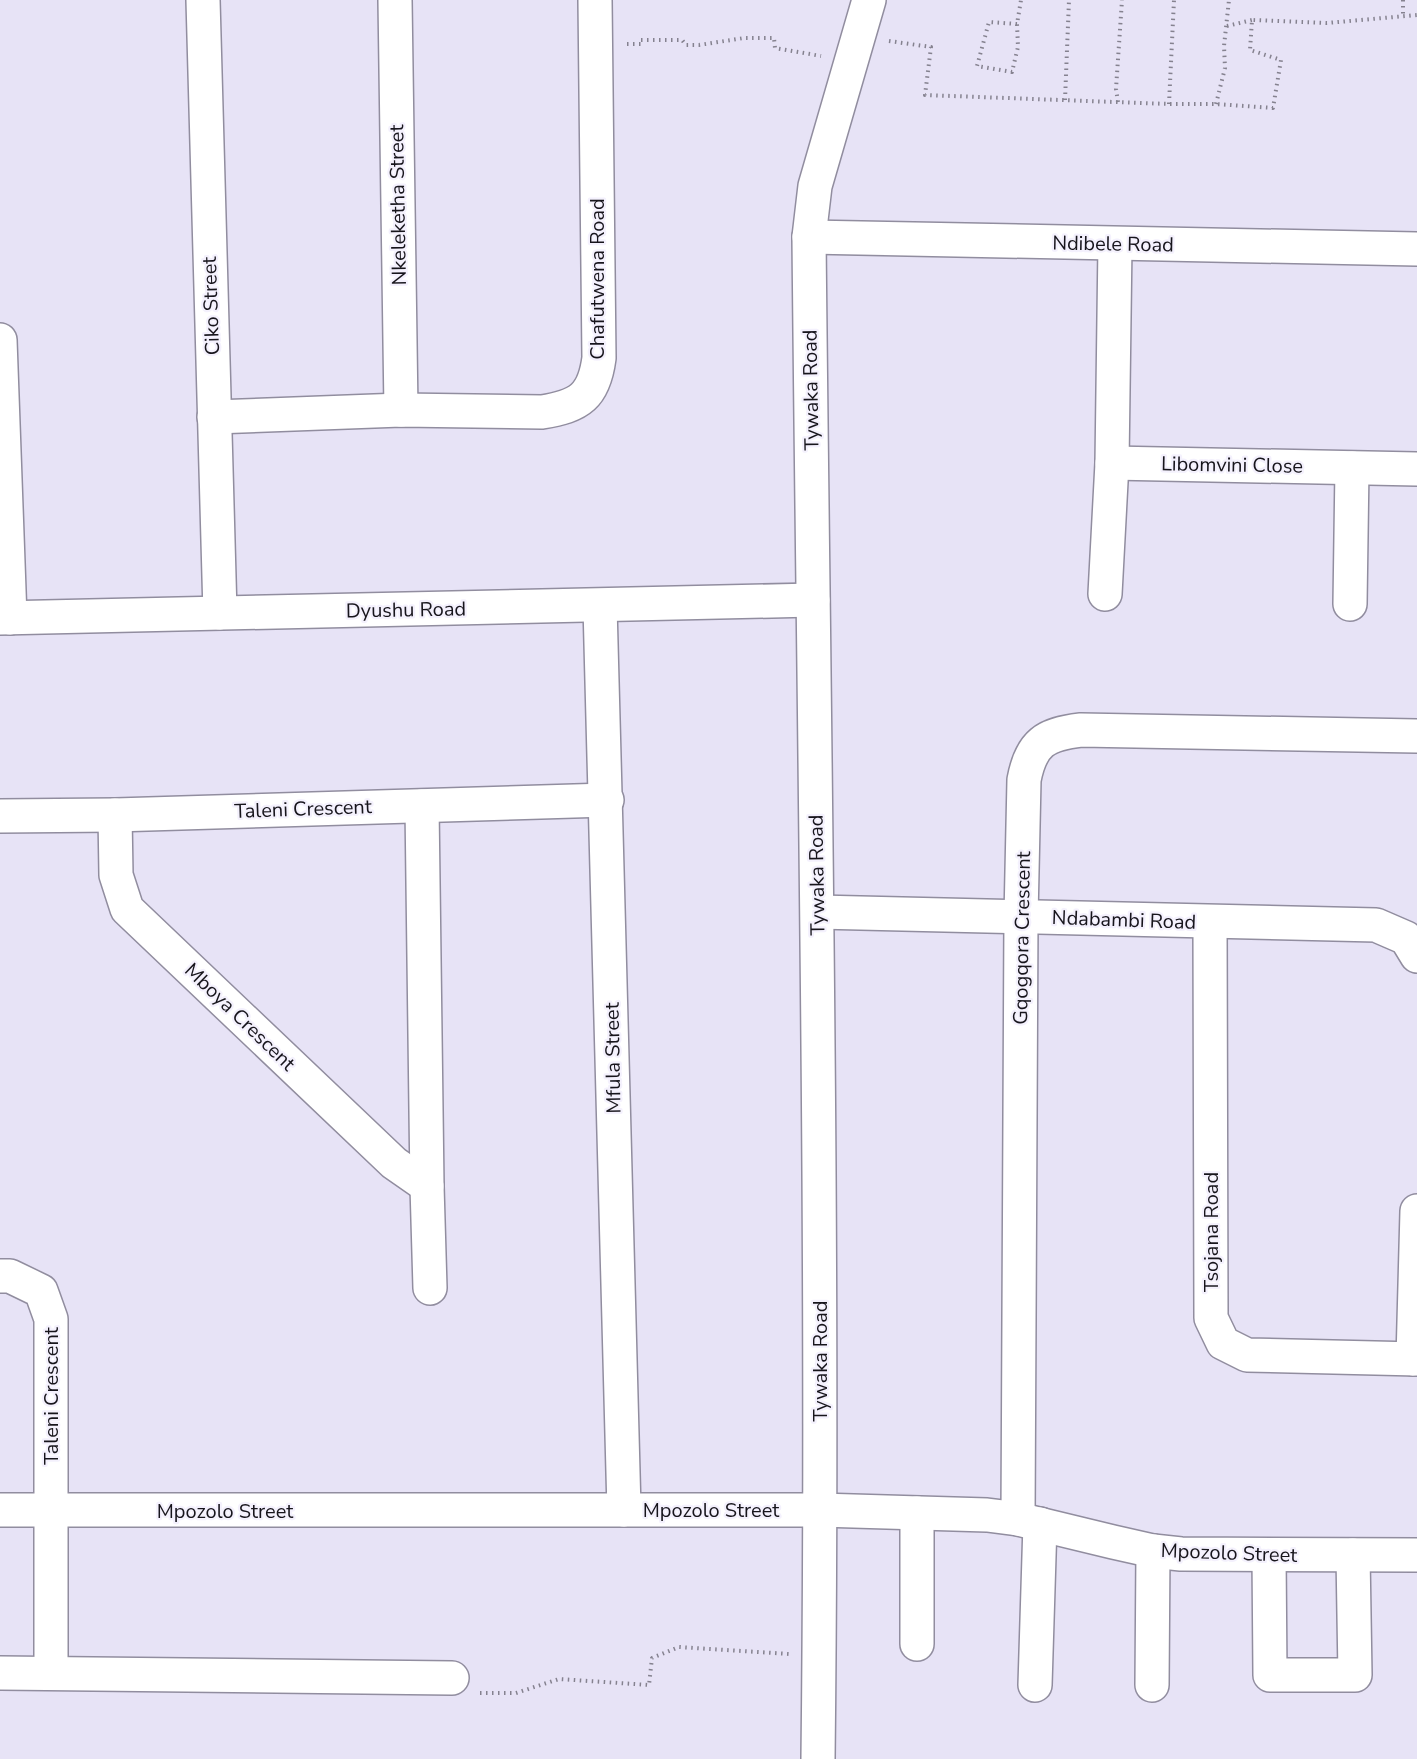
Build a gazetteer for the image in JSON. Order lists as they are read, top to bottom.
{
  "streets": {
    "street": [
      "Nkeleketha Street",
      "Ndibele Road",
      "Chafutwena Road",
      "Ciko Street",
      "Tywaka Road",
      "Libomvini Close",
      "Dyushu Road",
      "Taleni Crescent",
      "Ndabambi Road",
      "Gqogqora Crescent",
      "Mboya Crescent",
      "Mfula Street",
      "Tsojana Road",
      "Mpozolo Street"
    ]
  },
  "crossings": [
    ["Nkeleketha Street", "Chafutwena Road"],
    ["Ndibele Road", "Tywaka Road"],
    ["Chafutwena Road", "Ciko Street"],
    ["Ciko Street", "Dyushu Road"],
    ["Tywaka Road", "Dyushu Road"],
    ["Tywaka Road", "Ndabambi Road"],
    ["Tywaka Road", "Mpozolo Street"],
    ["Dyushu Road", "Mfula Street"],
    ["Taleni Crescent", "Mboya Crescent"],
    ["Taleni Crescent", "Mfula Street"],
    ["Taleni Crescent", "Mpozolo Street"],
    ["Ndabambi Road", "Gqogqora Crescent"],
    ["Ndabambi Road", "Tsojana Road"],
    ["Gqogqora Crescent", "Mpozolo Street"],
    ["Mfula Street", "Mpozolo Street"]
  ]
}
